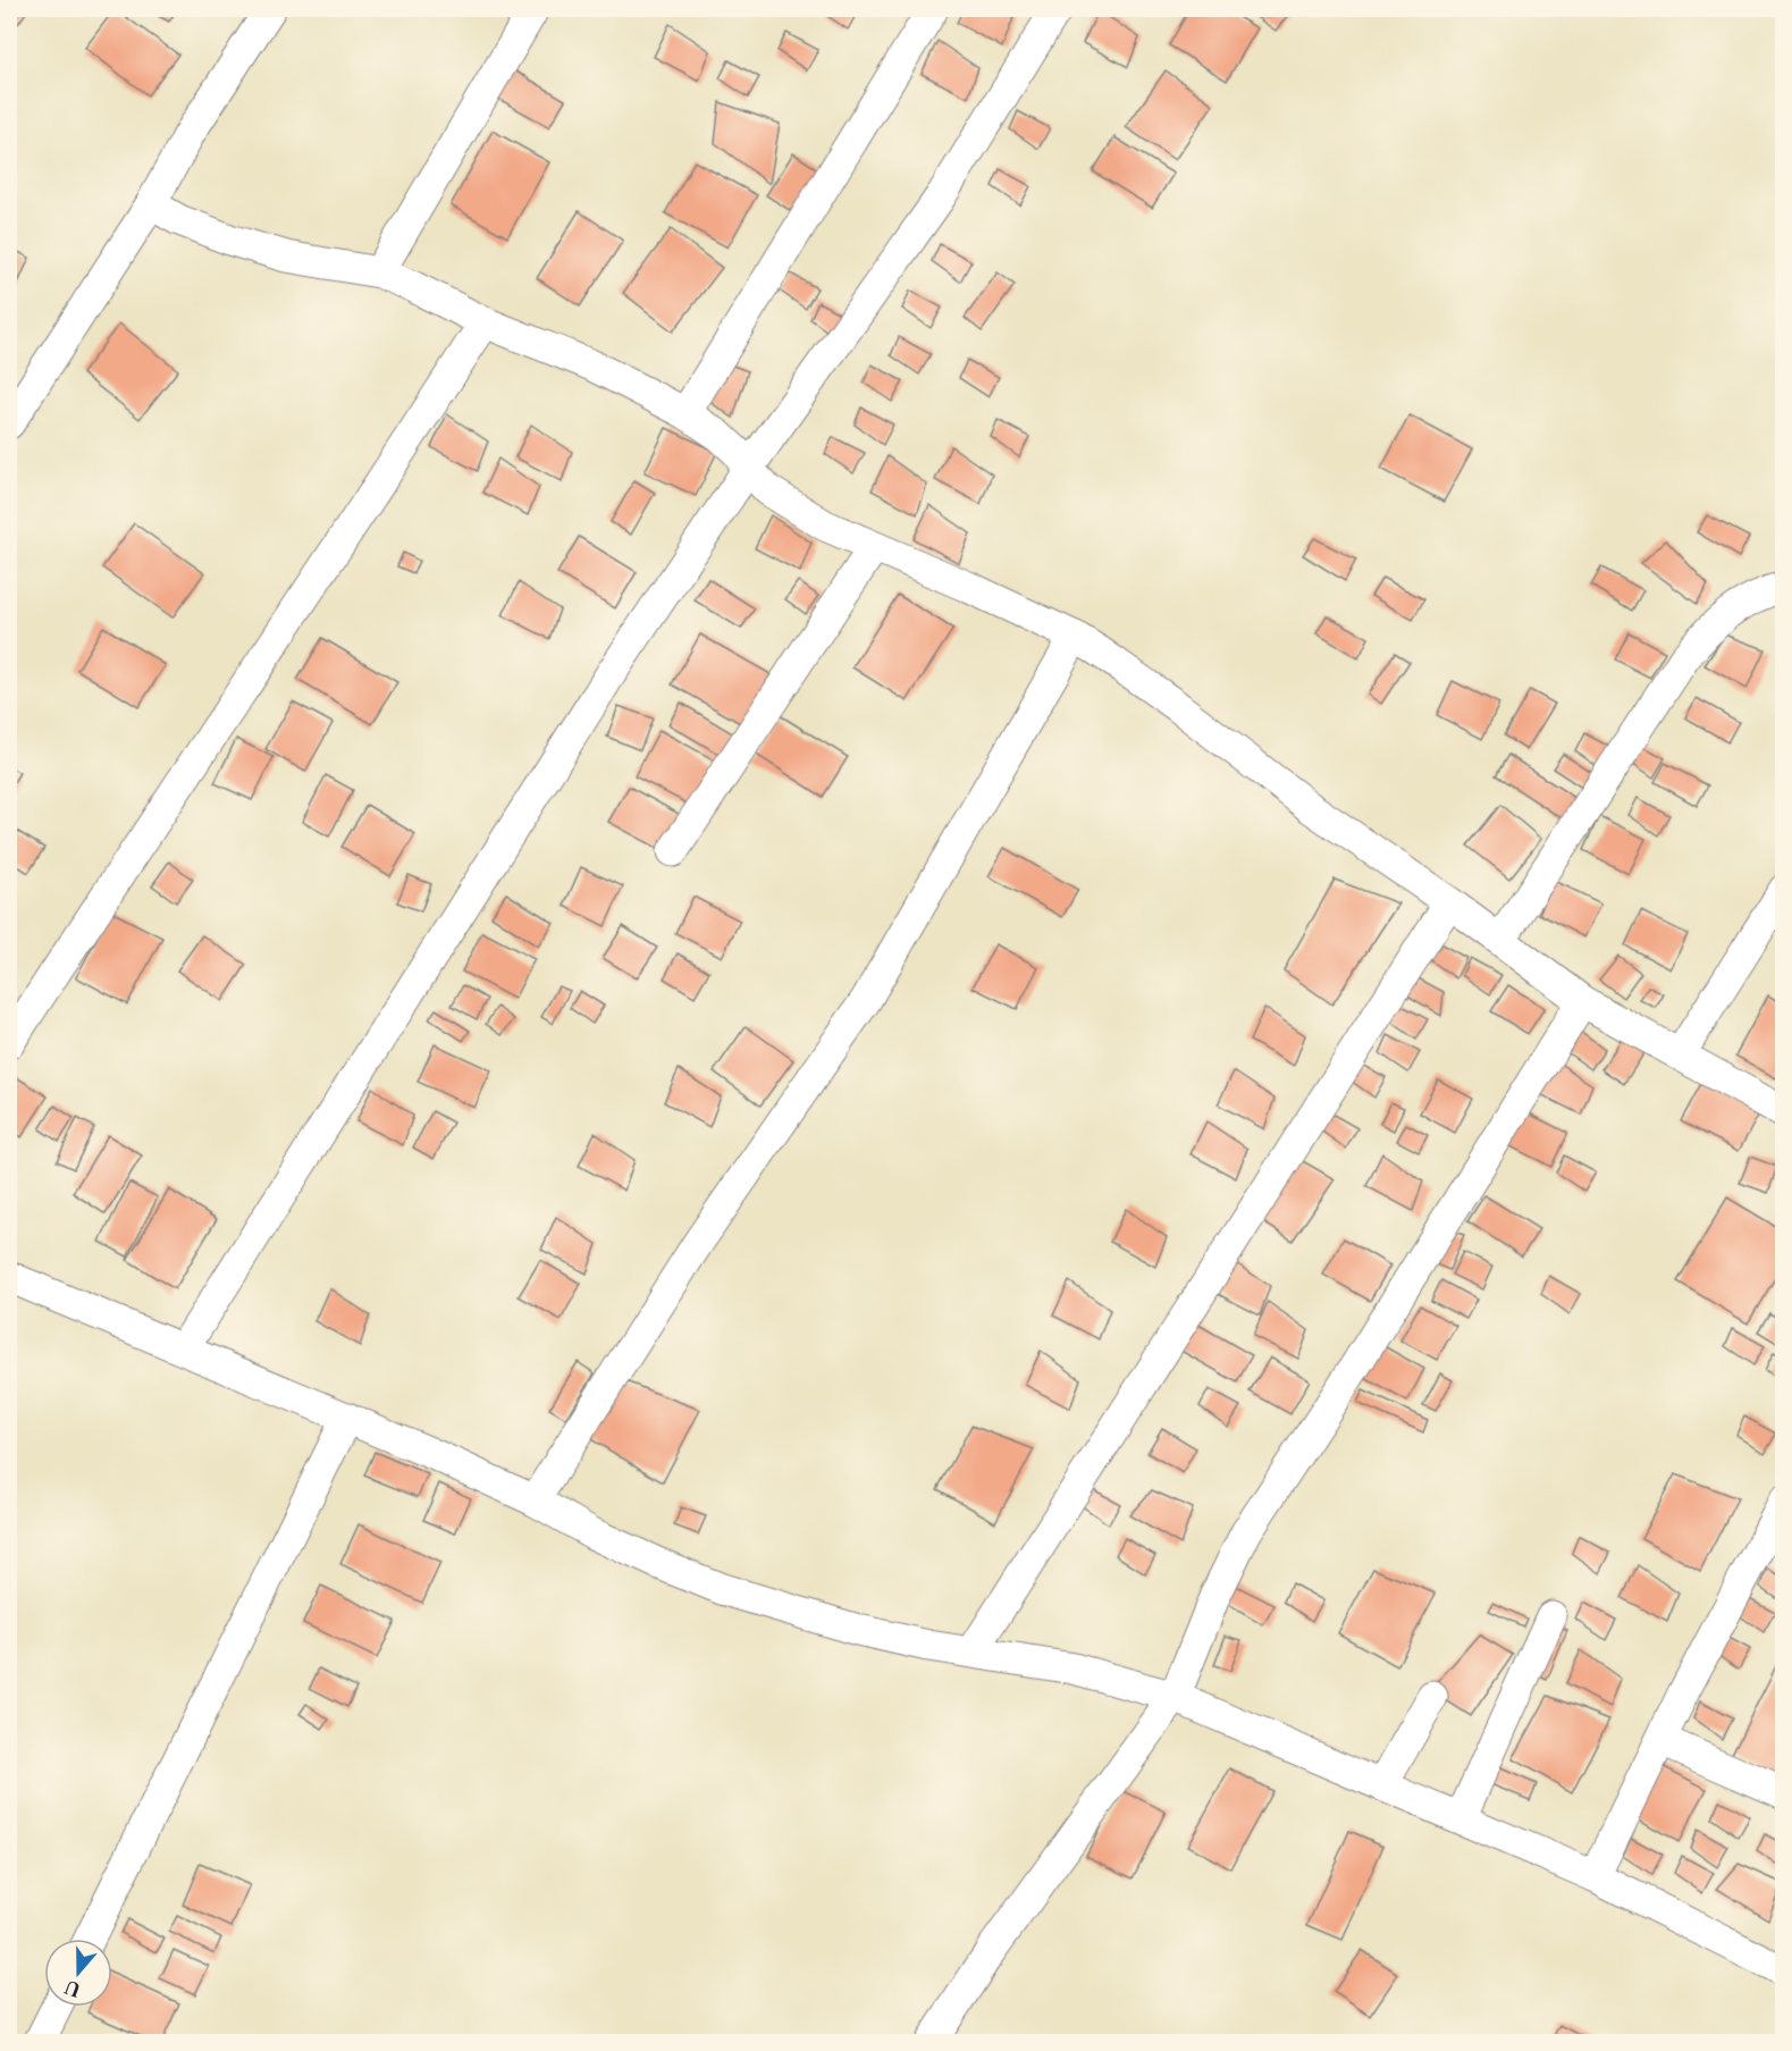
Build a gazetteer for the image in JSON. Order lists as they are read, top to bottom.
{
  "north": "bottom"
}
